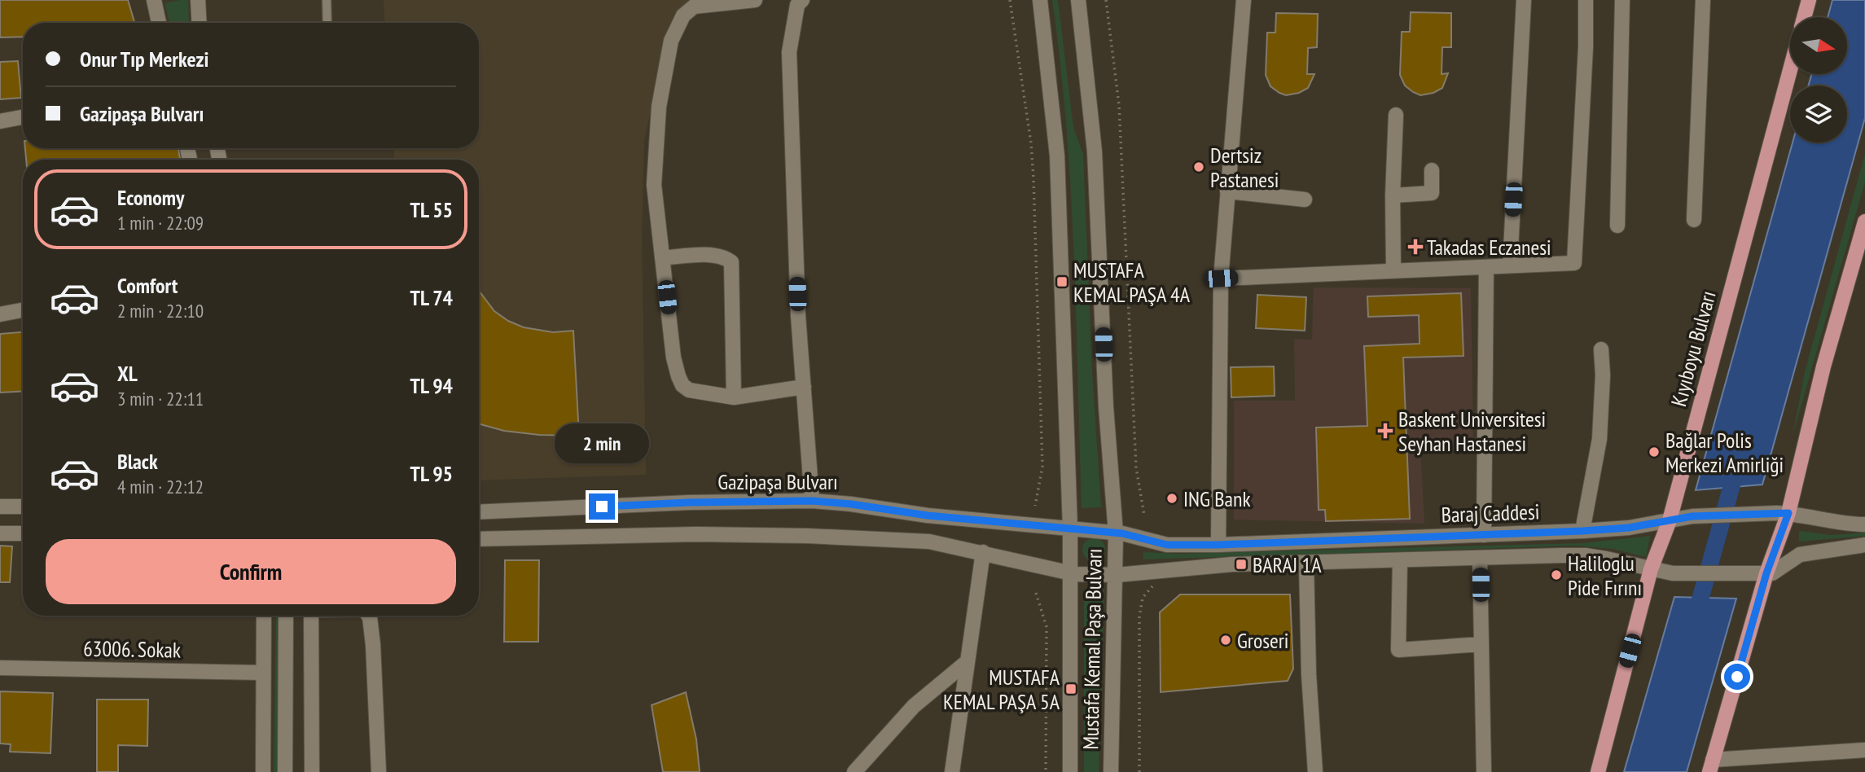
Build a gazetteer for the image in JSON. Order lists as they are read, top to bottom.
{
  "streets": {
    "main road": ["Kıyıboyu Bulvarı"],
    "street": [
      "Gazipaşa Bulvarı",
      "Baraj Caddesi",
      "63006. Sokak",
      "Mustafa Kemal Paşa Bulvarı"
    ]
  },
  "crossings": [
    ["Kıyıboyu Bulvarı", "Baraj Caddesi"],
    ["Gazipaşa Bulvarı", "Baraj Caddesi"],
    ["Gazipaşa Bulvarı", "Mustafa Kemal Paşa Bulvarı"],
    ["Baraj Caddesi", "Mustafa Kemal Paşa Bulvarı"]
  ],
  "places": {
    "other": [
      "Dertsiz Pastanesi",
      "Bağlar Polis Merkezi Amirliği",
      "ING Bank",
      "Haliloglu Pide Fırını",
      "Groseri"
    ],
    "health": ["Takadas Eczanesi", "Baskent Universitesi Seyhan Hastanesi"],
    "transit": ["MUSTAFA KEMAL PAŞA 4A", "BARAJ 1A", "MUSTAFA KEMAL PAŞA 5A"]
  },
  "north": "right",
  "page": {
    "banner": ["Onur Tıp Merkezi", "Gazipaşa Bulvarı"],
    "list": [
      {
        "name": "Economy",
        "note": "1 min · 22:09",
        "value": "TL 55"
      },
      {
        "name": "Comfort",
        "note": "2 min · 22:10",
        "value": "TL 74"
      },
      {
        "name": "XL",
        "note": "3 min · 22:11",
        "value": "TL 94"
      },
      {
        "name": "Black",
        "note": "4 min · 22:12",
        "value": "TL 95"
      }
    ],
    "bubble": "2 min",
    "buttons": "Confirm"
  }
}
